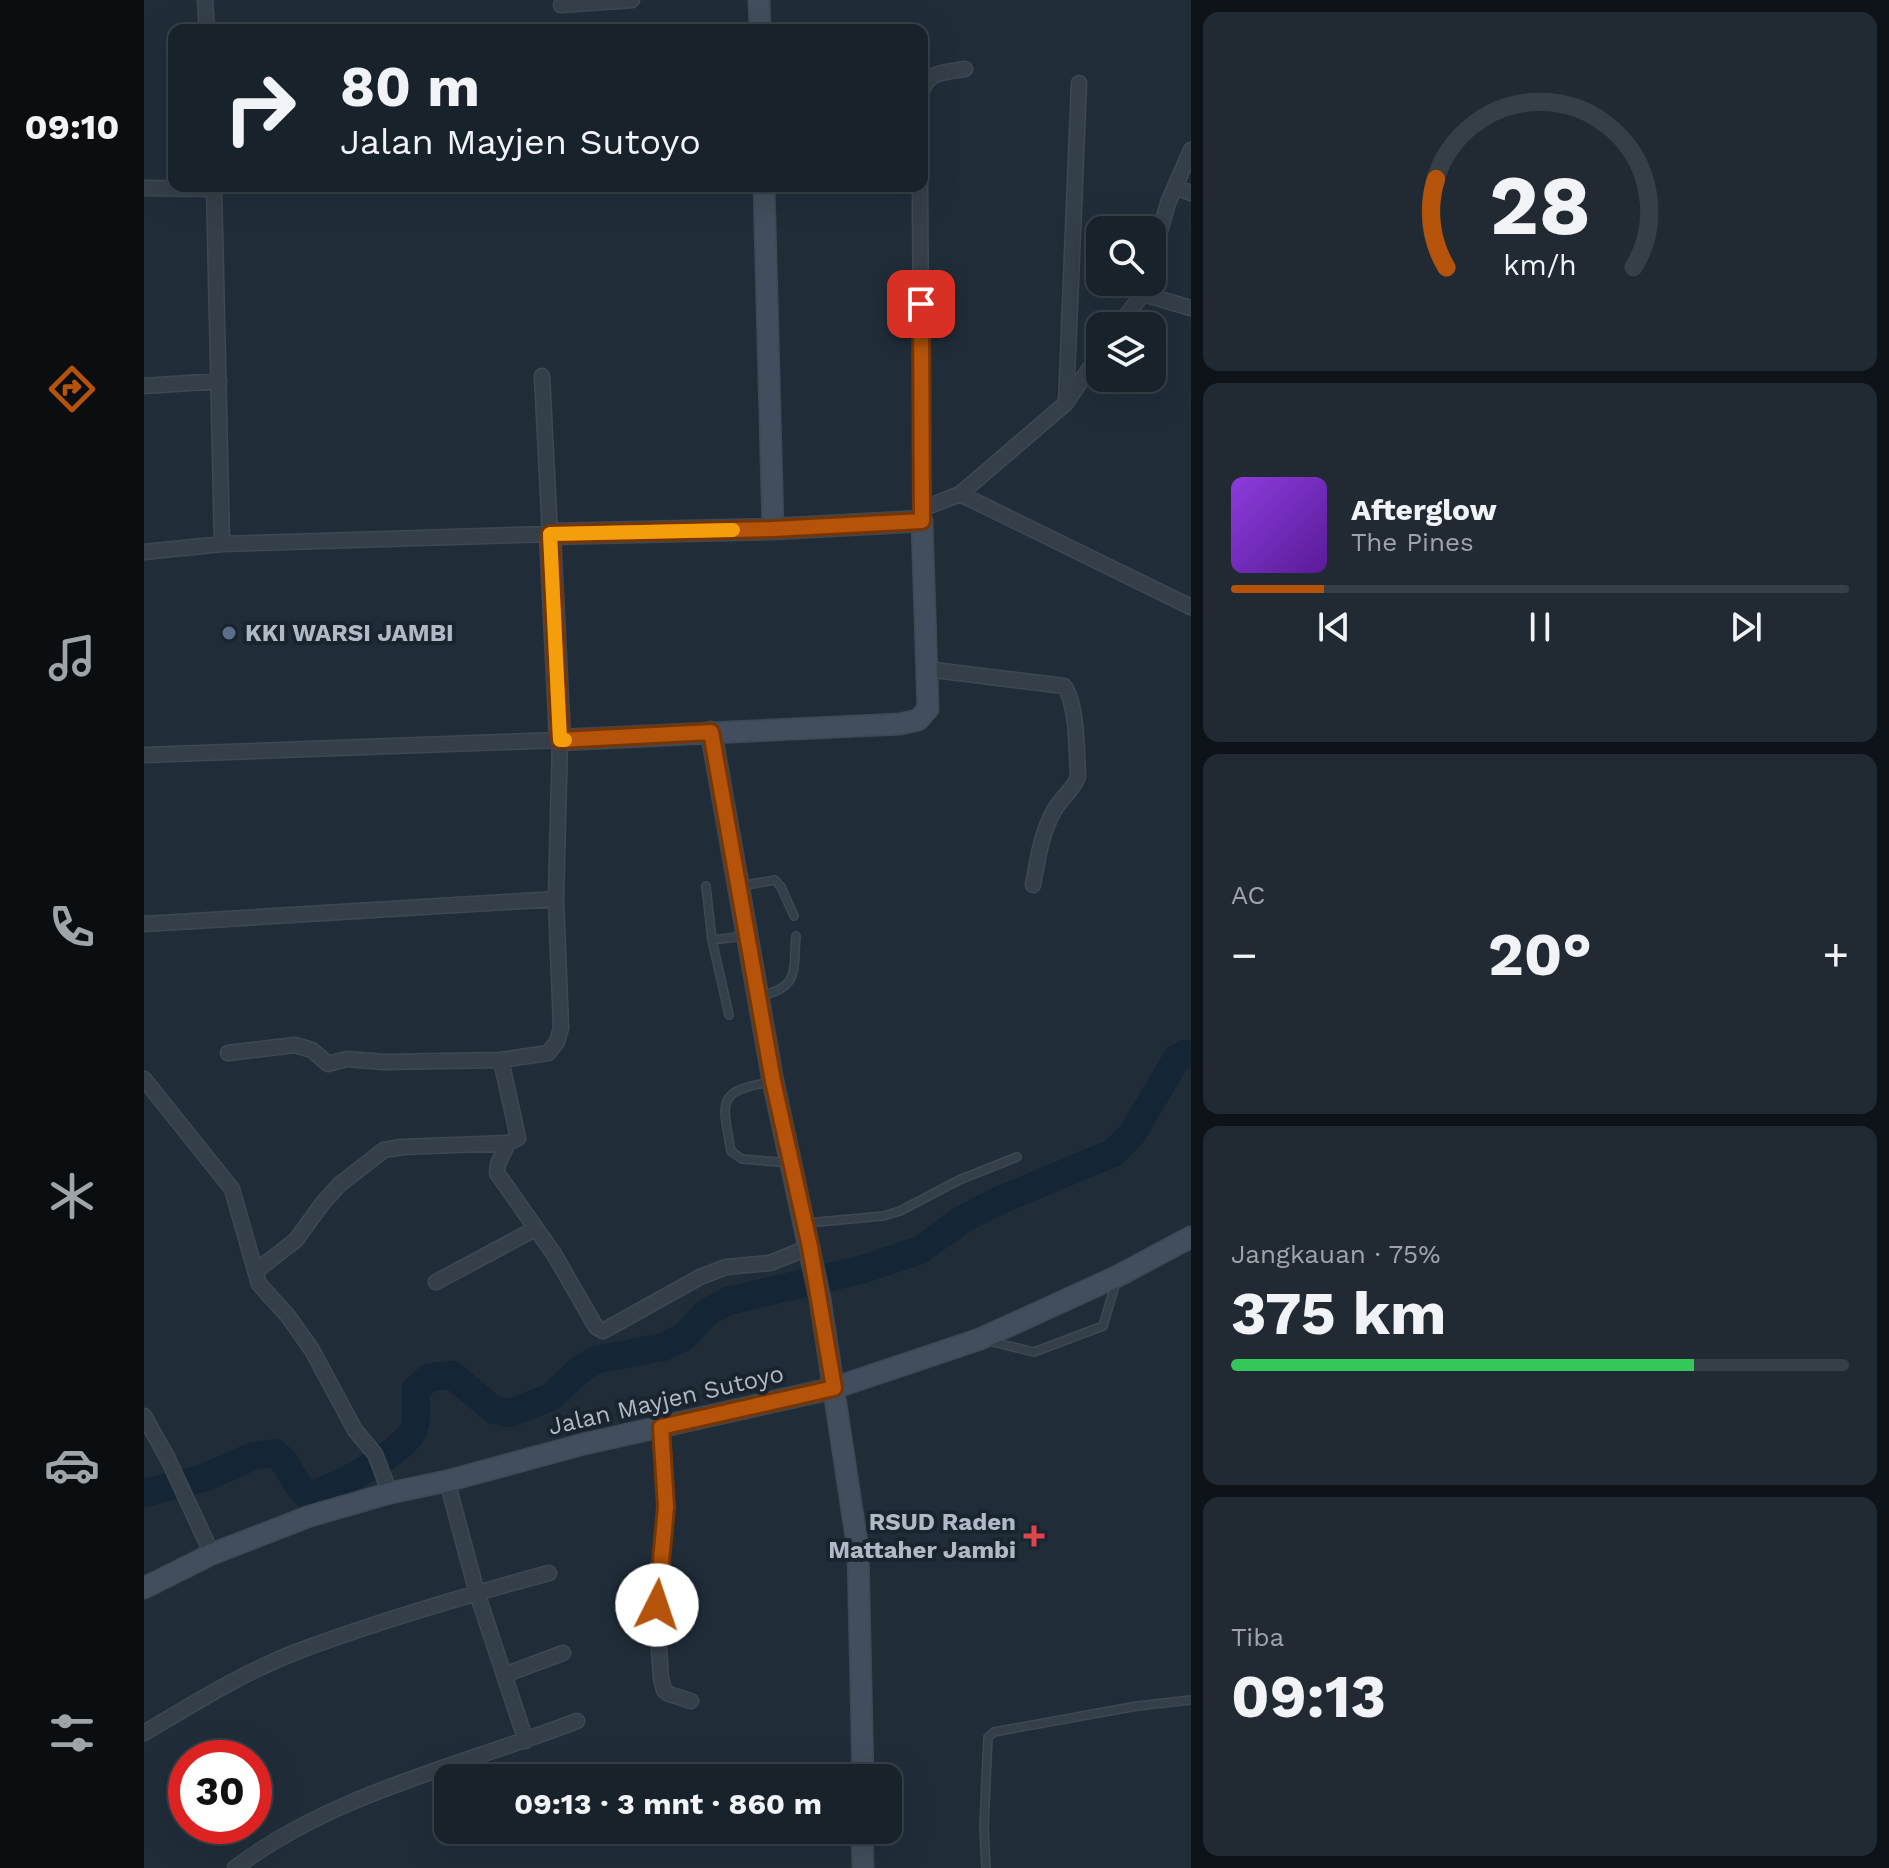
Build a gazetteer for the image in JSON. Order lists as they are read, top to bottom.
{
  "streets": {
    "street": ["Jalan Mayjen Sutoyo"]
  },
  "places": {
    "other": ["KKI WARSI JAMBI"],
    "health": ["RSUD Raden Mattaher Jambi"]
  },
  "page": {
    "tabs": "09:10",
    "turn": ["80 m", "Jalan Mayjen Sutoyo"],
    "song": ["Afterglow", "The Pines"],
    "tile": [
      "AC",
      ["Jangkauan · 75%", "375 km"],
      ["Tiba", "09:13"]
    ],
    "heat": ["−", "20°", "+"],
    "limit": "30",
    "trip": "09:13 · 3 mnt · 860 m",
    "gauge": ["28", "km/h"]
  }
}
